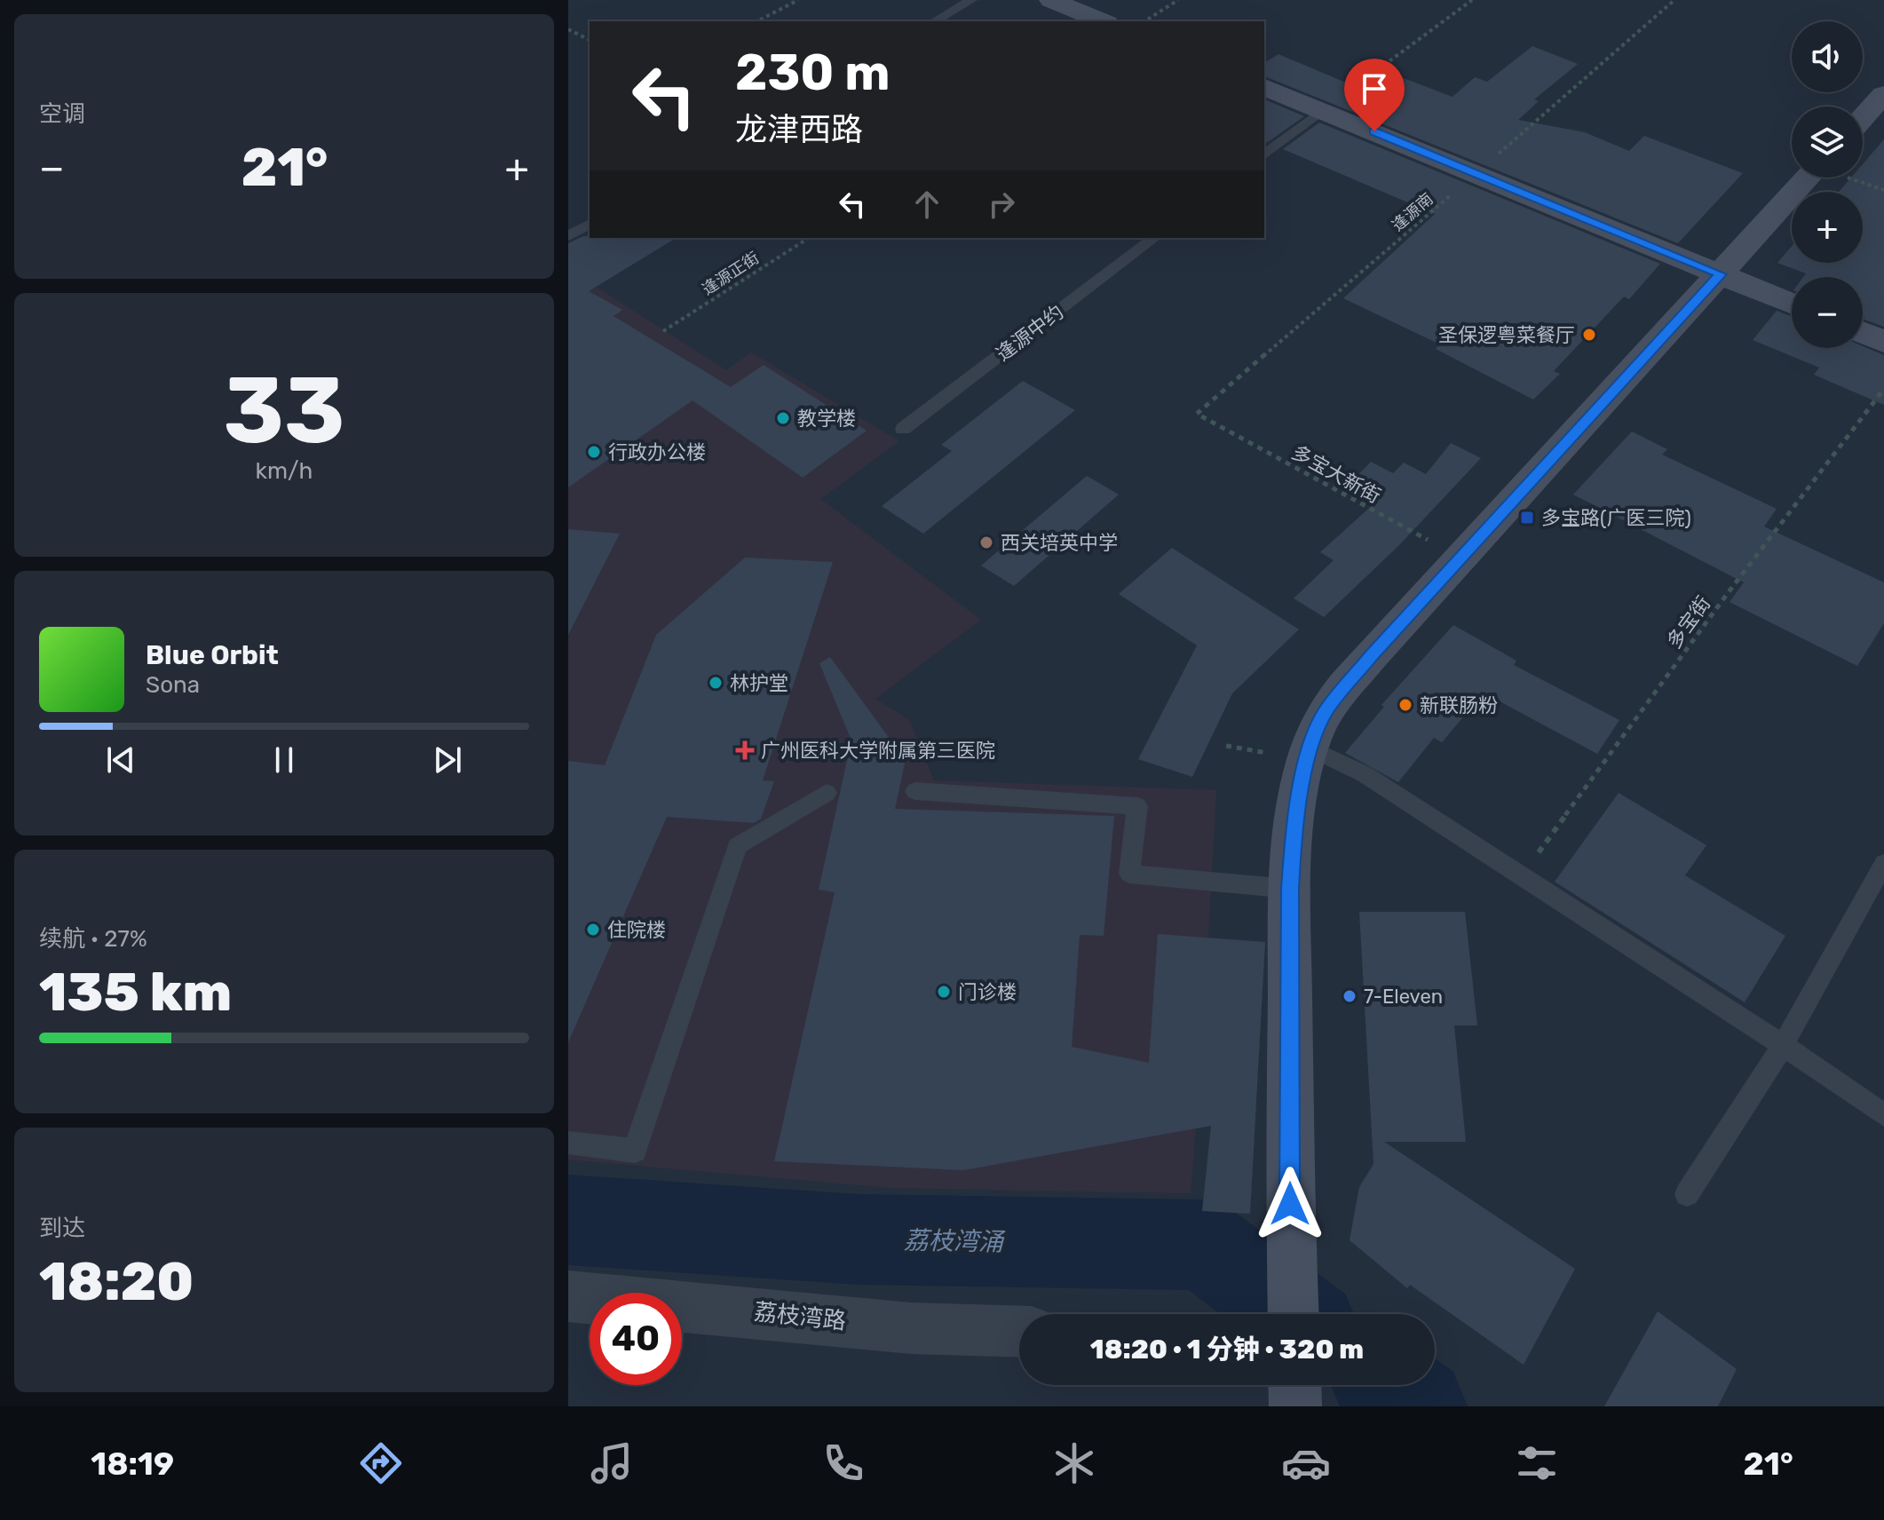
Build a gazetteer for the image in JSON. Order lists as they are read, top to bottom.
{
  "streets": {
    "street": ["荔枝湾路"],
    "lane": ["逢源中约"],
    "path": [
      "逢源南",
      "逢源正街",
      "多宝大新街",
      "多宝街"
    ]
  },
  "crossings": [
    ["逢源南", "多宝大新街"]
  ],
  "water": ["荔枝湾涌"],
  "places": {
    "other": [
      "圣保逻粤菜餐厅",
      "教学楼",
      "行政办公楼",
      "西关培英中学",
      "林护堂",
      "新联肠粉",
      "住院楼",
      "门诊楼",
      "7-Eleven"
    ],
    "transit": ["多宝路(广医三院)"],
    "health": ["广州医科大学附属第三医院"]
  },
  "page": {
    "tile": [
      "空调",
      ["33", "km/h"],
      ["续航 · 27%", "135 km"],
      ["到达", "18:20"]
    ],
    "map_buttons": ["+", "−"],
    "turn": ["230 m", "龙津西路"],
    "heat": ["−", "21°", "+"],
    "song": ["Blue Orbit", "Sona"],
    "limit": "40",
    "trip": "18:20 · 1 分钟 · 320 m",
    "tabs": ["18:19", "21°"]
  }
}
